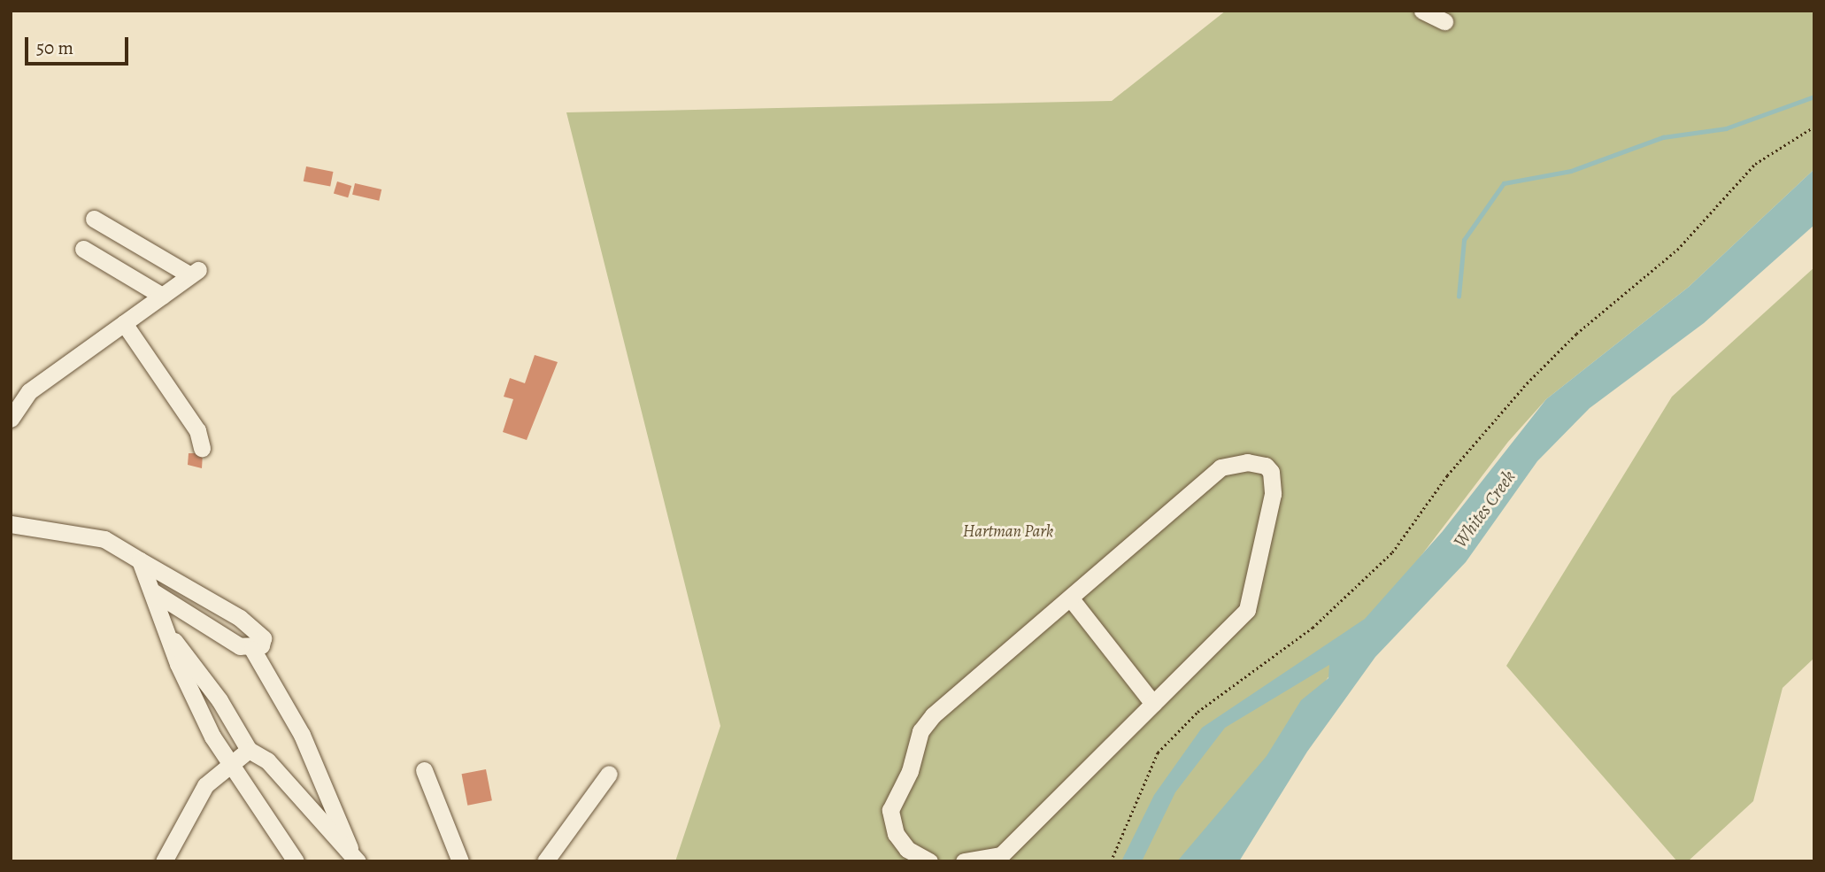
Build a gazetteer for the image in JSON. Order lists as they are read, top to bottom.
{
  "water": ["Whites Creek"],
  "parks": ["Hartman Park"],
  "scale_bar": "50 m"
}
